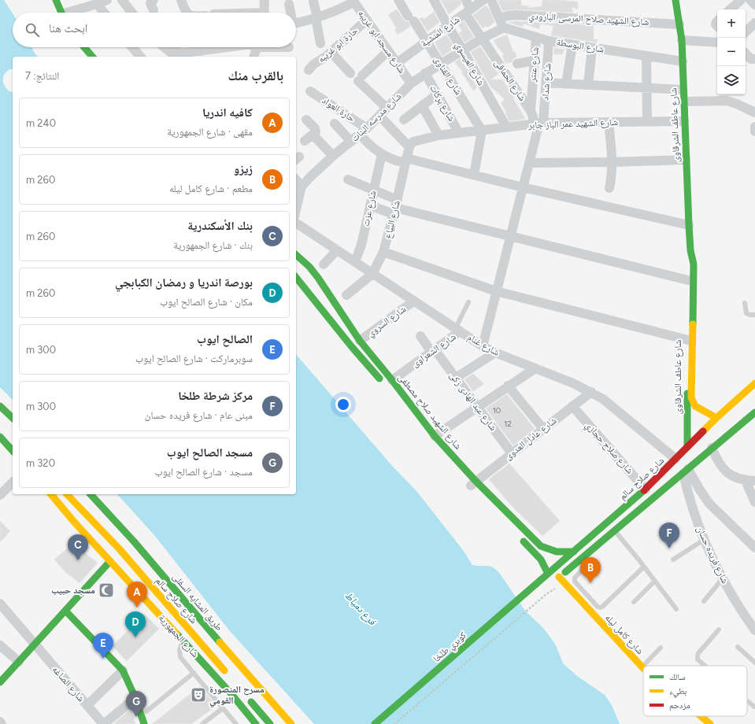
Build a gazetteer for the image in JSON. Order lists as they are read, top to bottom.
{
  "streets": {
    "main road": [
      "شارع عاطف الشرقاوى",
      "شارع الشهيد صلاح مصطفى",
      "شارع صلاح سالم",
      "طريق المشايه السفلى",
      "شارع كامل ليله",
      "شارع الجمهورية",
      "كوبري طلخا"
    ],
    "street": [
      "شارع الشهيد صلاح المرسى البارودي",
      "شارع المنشية",
      "شارع مسجد ابو غريبه",
      "حارة ابو غريبه",
      "شارع البوسطة",
      "شارع العيسوي",
      "شارع عنتر",
      "شارع القناوى",
      "شارع الحماقى",
      "شارع شداد",
      "شارع بركات",
      "حارة العواد",
      "شارع مدرسه البنات",
      "شارع الشهيد عمر الباز جابر",
      "شارع عزت",
      "شارع البياع",
      "شارع السروي",
      "شارع غنام",
      "شارع الشعراوى",
      "شارع عبد الهادى زكى",
      "شارع عادل العدوى",
      "شارع صلاح حجازي",
      "شارع فريده حسان",
      "شارع الصاغه"
    ]
  },
  "crossings": [
    ["شارع الشهيد صلاح المرسى البارودي", "شارع عاطف الشرقاوى"],
    ["شارع المنشية", "شارع مسجد ابو غريبه"],
    ["شارع المنشية", "شارع العيسوي"],
    ["شارع المنشية", "شارع القناوى"],
    ["شارع المنشية", "شارع الحماقى"],
    ["شارع مسجد ابو غريبه", "حارة ابو غريبه"],
    ["شارع مسجد ابو غريبه", "شارع مدرسه البنات"],
    ["شارع البوسطة", "شارع عنتر"],
    ["شارع البوسطة", "شارع شداد"],
    ["شارع البوسطة", "شارع عاطف الشرقاوى"],
    ["شارع العيسوي", "شارع مدرسه البنات"],
    ["شارع العيسوي", "شارع الشهيد عمر الباز جابر"],
    ["شارع عنتر", "شارع الحماقى"],
    ["شارع القناوى", "شارع مدرسه البنات"],
    ["شارع القناوى", "شارع الشهيد عمر الباز جابر"],
    ["شارع الحماقى", "شارع شداد"],
    ["شارع الحماقى", "شارع مدرسه البنات"],
    ["شارع الحماقى", "شارع الشهيد عمر الباز جابر"],
    ["شارع شداد", "شارع الشهيد عمر الباز جابر"],
    ["شارع بركات", "شارع مدرسه البنات"],
    ["شارع بركات", "شارع الشهيد عمر الباز جابر"],
    ["حارة العواد", "شارع مدرسه البنات"],
    ["شارع الشهيد عمر الباز جابر", "شارع عاطف الشرقاوى"],
    ["شارع الشهيد عمر الباز جابر", "شارع البياع"],
    ["شارع عاطف الشرقاوى", "شارع صلاح سالم"],
    ["شارع عزت", "شارع غنام"],
    ["شارع البياع", "شارع غنام"],
    ["شارع السروي", "شارع غنام"],
    ["شارع السروي", "شارع الشهيد صلاح مصطفى"],
    ["شارع غنام", "شارع الشعراوى"],
    ["شارع غنام", "شارع عادل العدوى"],
    ["شارع غنام", "شارع صلاح سالم"],
    ["شارع الشعراوى", "شارع عبد الهادى زكى"],
    ["شارع الشعراوى", "شارع الشهيد صلاح مصطفى"],
    ["شارع عبد الهادى زكى", "شارع عادل العدوى"],
    ["شارع الشهيد صلاح مصطفى", "شارع عادل العدوى"],
    ["شارع الشهيد صلاح مصطفى", "شارع صلاح سالم"],
    ["شارع عادل العدوى", "شارع صلاح حجازي"],
    ["شارع صلاح حجازي", "شارع صلاح سالم"],
    ["شارع صلاح سالم", "كوبري طلخا"]
  ],
  "water": ["فرع دمياط"],
  "places": {
    "mosque": ["مسجد حبيب"],
    "theatre": ["مسرح المنصورة القومي"]
  },
  "house_numbers": ["10", "12"],
  "legend": ["سالك", "بطيء", "مزدحم"],
  "page": {
    "map_buttons": ["+", "−"],
    "search": "ابحث هنا",
    "heading": ["بالقرب منك", "النتائج: 7"],
    "list": [
      {
        "mark": "A",
        "name": "كافيه اندريا",
        "note": "مقهى · شارع الجمهورية",
        "value": "240 m"
      },
      {
        "mark": "B",
        "name": "زيزو",
        "note": "مطعم · شارع كامل ليله",
        "value": "260 m"
      },
      {
        "mark": "C",
        "name": "بنك الأسكندرية",
        "note": "بنك · شارع الجمهورية",
        "value": "260 m"
      },
      {
        "mark": "D",
        "name": "بورصة اندريا و رمضان الكبابجي",
        "note": "مكان · شارع الصالح ايوب",
        "value": "260 m"
      },
      {
        "mark": "E",
        "name": "الصالح ايوب",
        "note": "سوبرماركت · شارع الصالح ايوب",
        "value": "300 m"
      },
      {
        "mark": "F",
        "name": "مركز شرطة طلخا",
        "note": "مبنى عام · شارع فريده حسان",
        "value": "300 m"
      },
      {
        "mark": "G",
        "name": "مسجد الصالح ايوب",
        "note": "مسجد · شارع الصالح ايوب",
        "value": "320 m"
      }
    ],
    "pins": [
      "F",
      "C",
      "B",
      "A",
      "D",
      "E",
      "G"
    ]
  }
}
